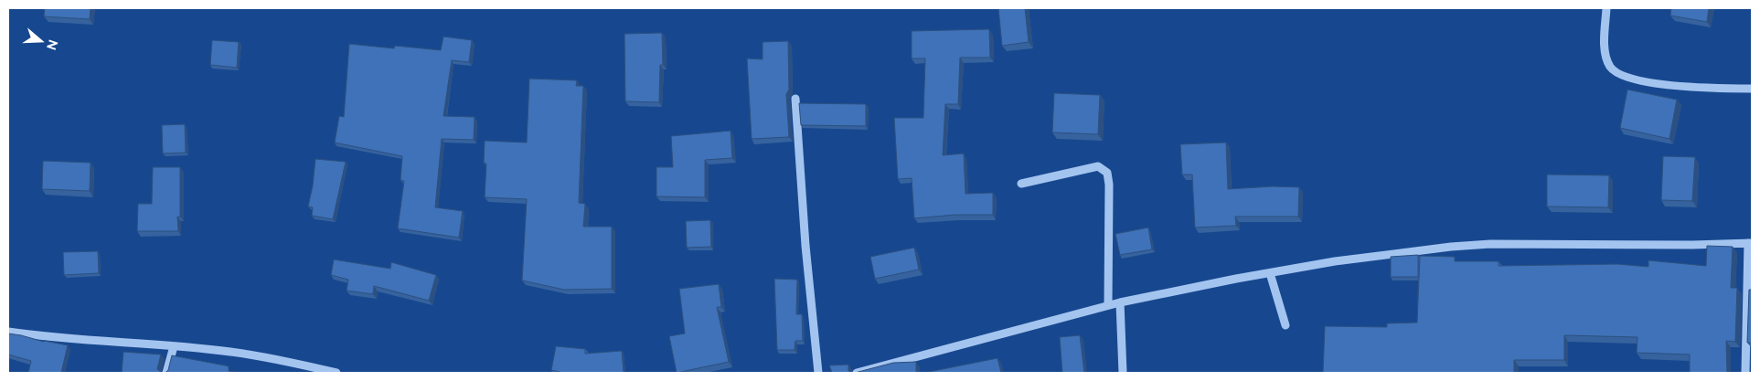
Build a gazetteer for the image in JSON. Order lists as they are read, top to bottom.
{
  "north": "right"
}
